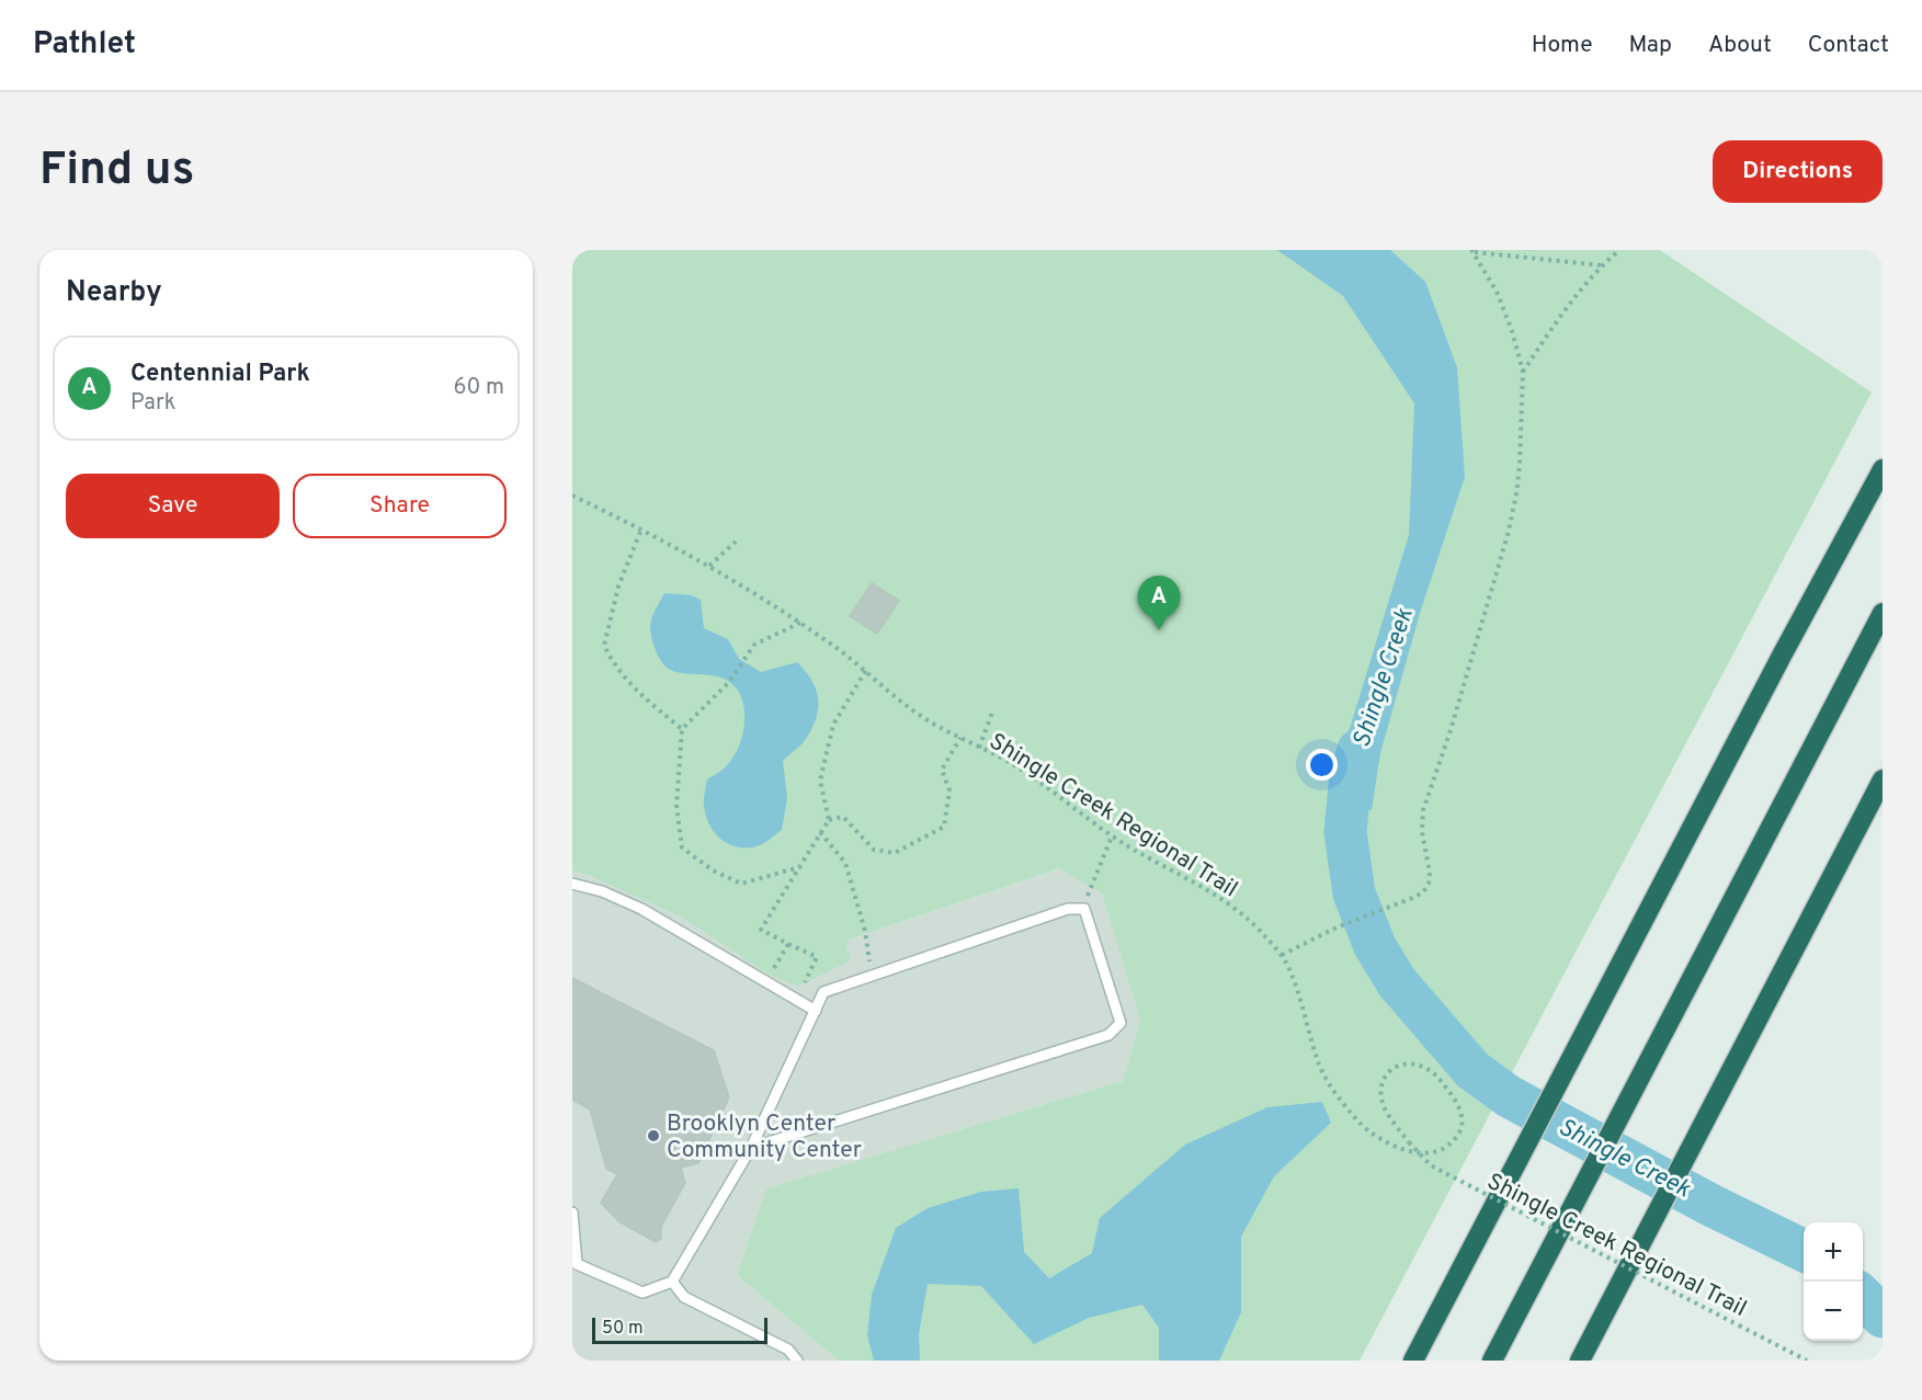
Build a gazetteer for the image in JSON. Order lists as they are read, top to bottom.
{
  "streets": {
    "path": ["Shingle Creek Regional Trail"]
  },
  "water": ["Shingle Creek"],
  "places": ["Brooklyn Center Community Center"],
  "scale_bar": "50 m",
  "page": {
    "header": "Pathlet",
    "nav": [
      "Home",
      "Map",
      "About",
      "Contact"
    ],
    "buttons": [
      "Directions",
      ["Save", "Share"]
    ],
    "title": "Find us",
    "heading": "Nearby",
    "list": [
      {
        "mark": "A",
        "name": "Centennial Park",
        "note": "Park",
        "value": "60 m"
      }
    ],
    "pins": "A",
    "map_buttons": ["+", "−"],
    "scale": "50 m"
  }
}
